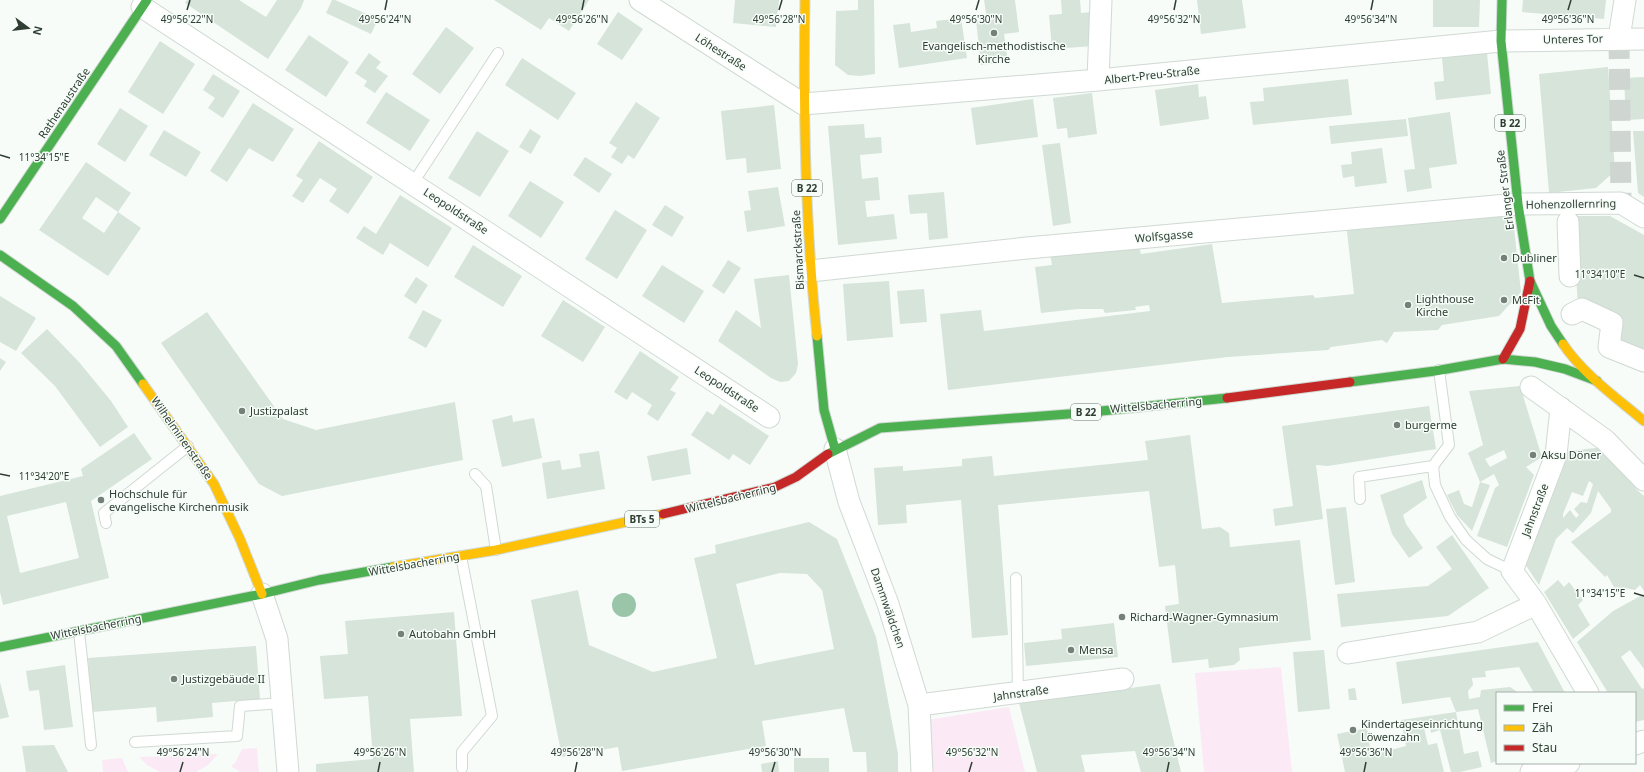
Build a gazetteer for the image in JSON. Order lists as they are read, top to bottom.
{
  "streets": {
    "main road": [
      "Rathenaustraße",
      "B 22",
      "Erlanger Straße",
      "Bismarckstraße",
      "Wittelsbacherring",
      "Wilhelminenstraße",
      "BTs 5"
    ],
    "street": [
      "Unteres Tor",
      "Löhestraße",
      "Albert-Preu-Straße",
      "Hohenzollernring",
      "Leopoldstraße",
      "Wolfsgasse",
      "Jahnstraße",
      "Dammwäldchen"
    ]
  },
  "crossings": [
    ["Unteres Tor", "Albert-Preu-Straße"],
    ["Unteres Tor", "Erlanger Straße"],
    ["Löhestraße", "Albert-Preu-Straße"],
    ["Löhestraße", "Bismarckstraße"],
    ["Albert-Preu-Straße", "Erlanger Straße"],
    ["Albert-Preu-Straße", "Bismarckstraße"],
    ["Rathenaustraße", "Leopoldstraße"],
    ["B 22", "Erlanger Straße"],
    ["B 22", "Wittelsbacherring"],
    ["Erlanger Straße", "Hohenzollernring"],
    ["Erlanger Straße", "Wolfsgasse"],
    ["Hohenzollernring", "Wolfsgasse"],
    ["Wolfsgasse", "Bismarckstraße"],
    ["Bismarckstraße", "Wittelsbacherring"],
    ["Bismarckstraße", "Dammwäldchen"],
    ["Wittelsbacherring", "Wilhelminenstraße"],
    ["Wittelsbacherring", "Dammwäldchen"],
    ["Jahnstraße", "Dammwäldchen"]
  ],
  "places": [
    "Evangelisch-methodistische Kirche",
    "Dubliner",
    "McFit",
    "Lighthouse Kirche",
    "Justizpalast",
    "burgerme",
    "Aksu Döner",
    "Hochschule für evangelische Kirchenmusik",
    "Richard-Wagner-Gymnasium",
    "Autobahn GmbH",
    "Mensa",
    "Justizgebäude II",
    "Kindertageseinrichtung Löwenzahn"
  ],
  "legend": ["Frei", "Zäh", "Stau"],
  "north": "right",
  "coordinates": [
    "49°56'22\"N",
    "49°56'24\"N",
    "49°56'26\"N",
    "49°56'28\"N",
    "49°56'30\"N",
    "49°56'32\"N",
    "49°56'34\"N",
    "49°56'36\"N",
    "11°34'15\"E",
    "11°34'10\"E",
    "11°34'20\"E"
  ]
}
